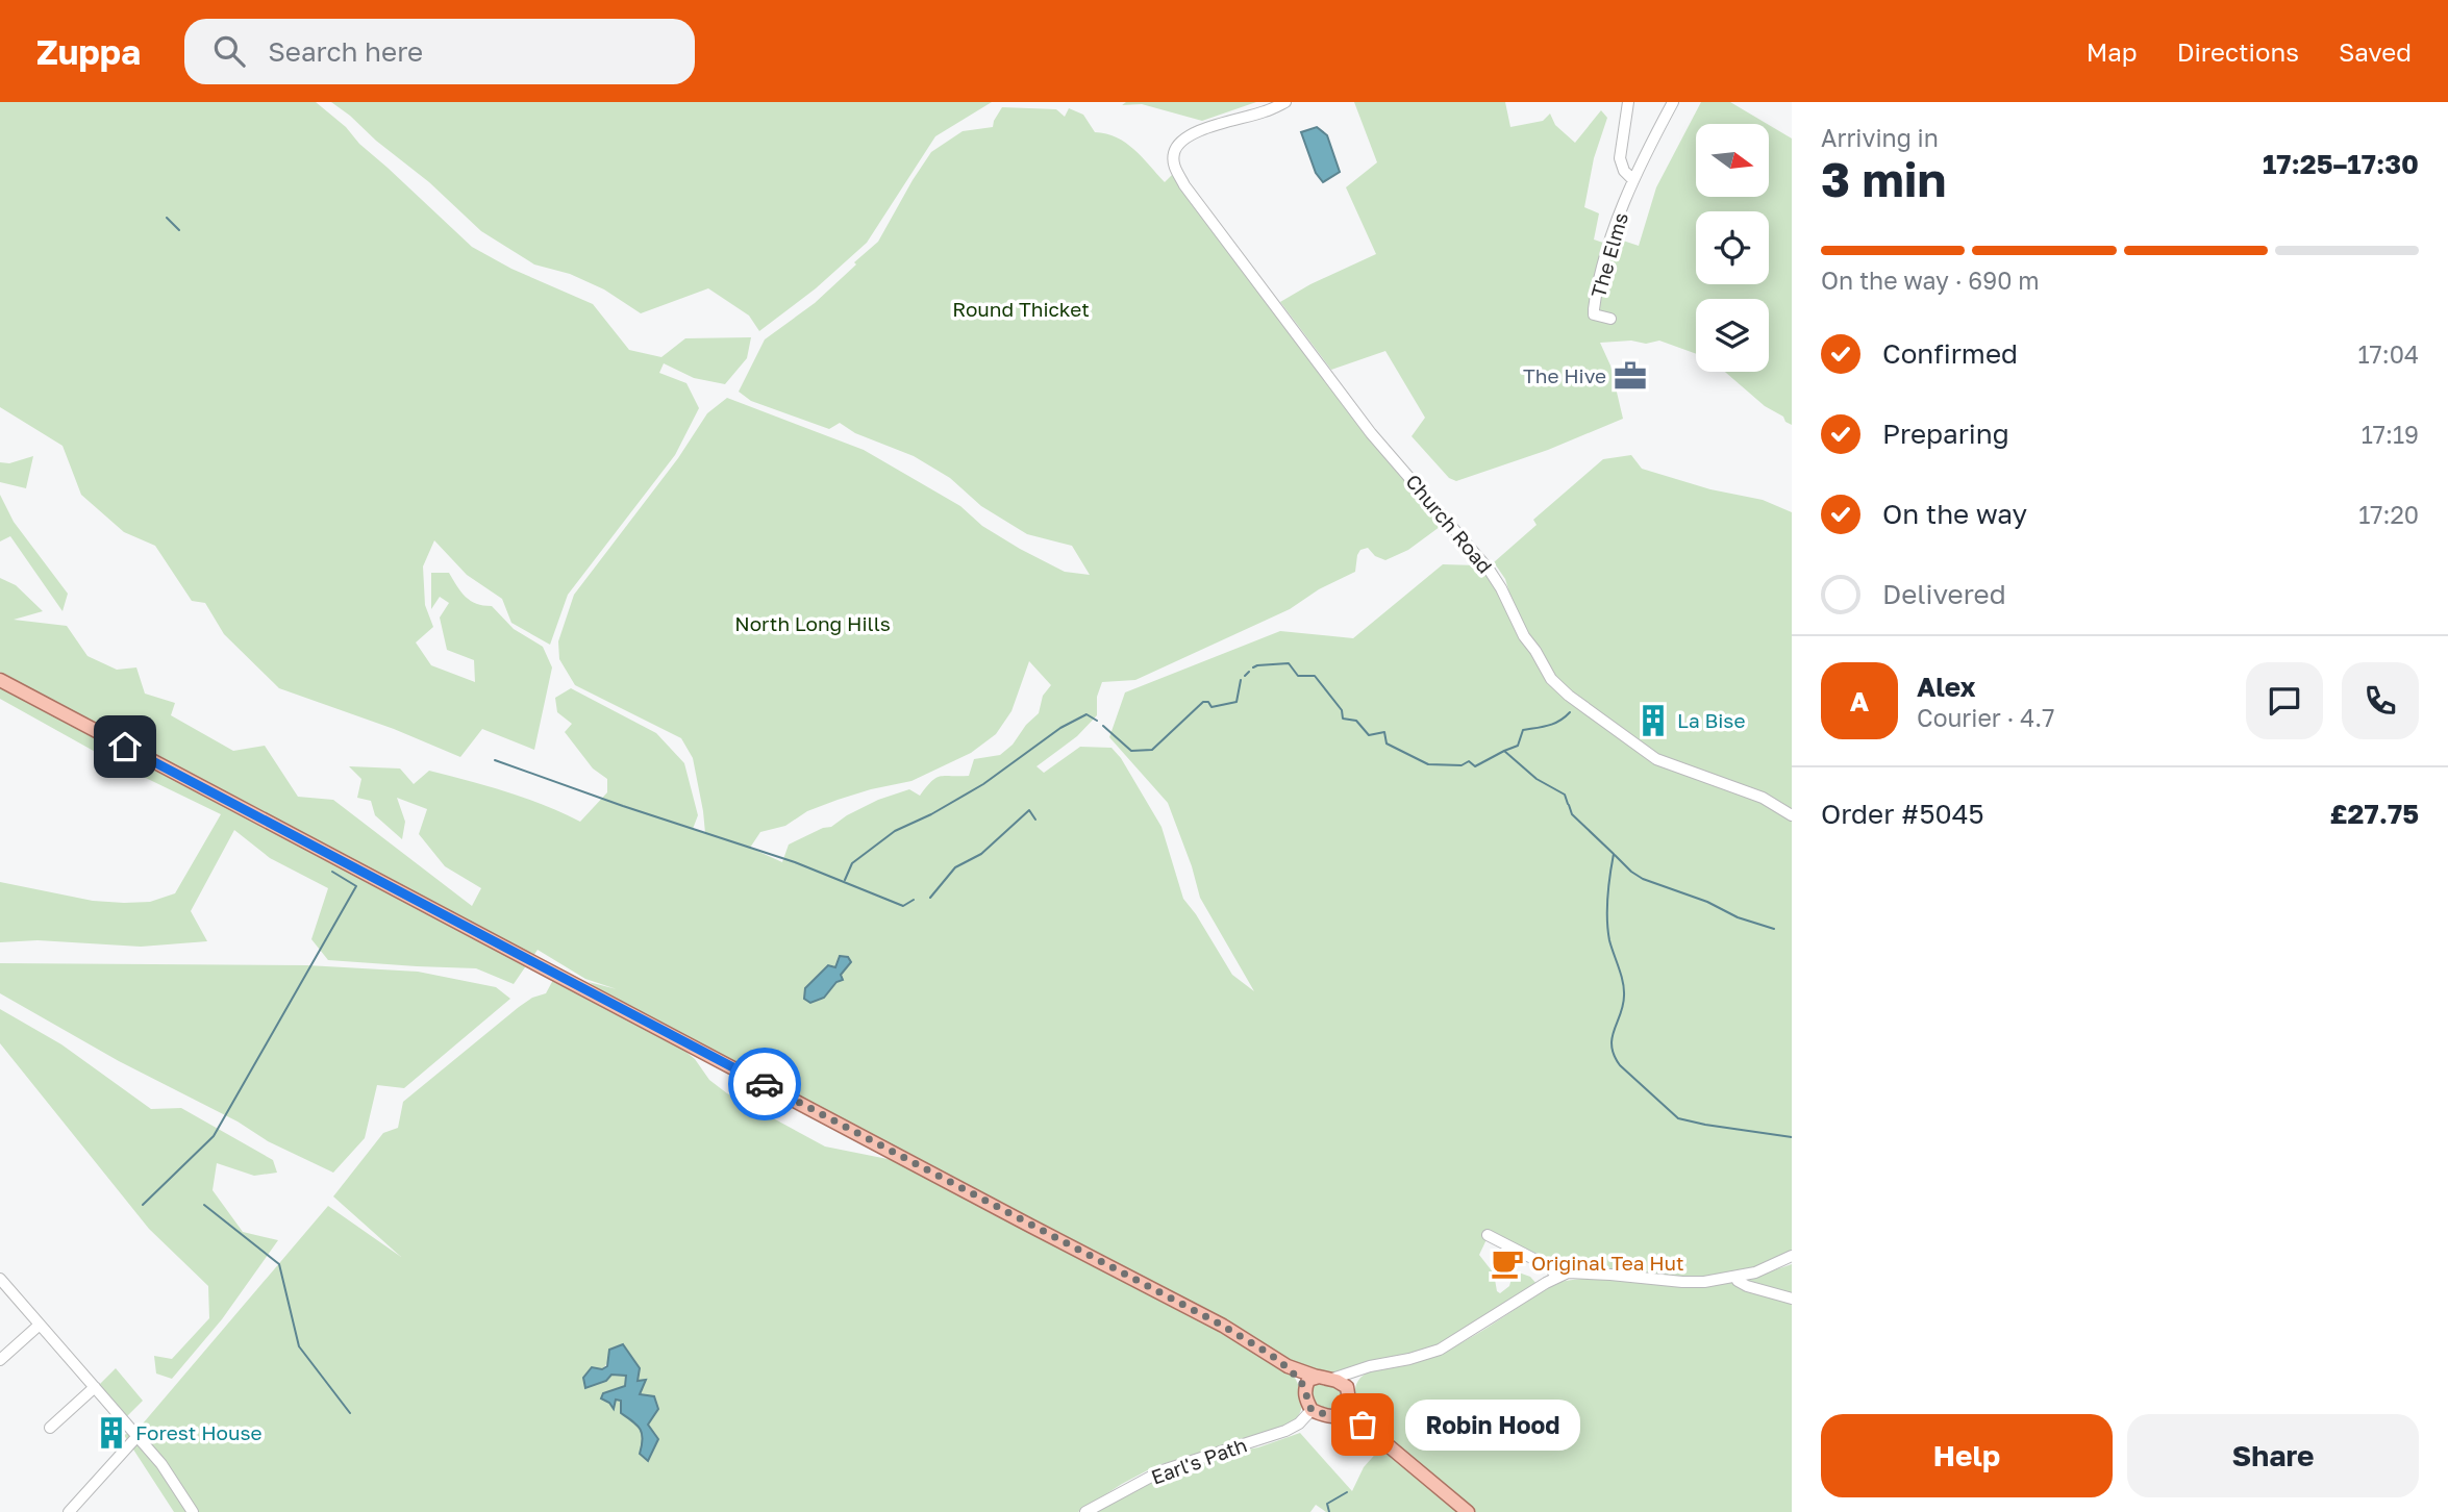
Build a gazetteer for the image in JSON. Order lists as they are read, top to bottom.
{
  "streets": {
    "street": ["The Elms", "Church Road", "Earl's Path"]
  },
  "parks": ["Round Thicket", "North Long Hills"],
  "places": {
    "office": ["The Hive"],
    "building": ["La Bise", "Forest House"],
    "cafe": ["Original Tea Hut"],
    "other": ["Robin Hood"]
  },
  "north": "right",
  "page": {
    "header": "Zuppa",
    "search": "Search here",
    "nav": ["Map", "Directions", "Saved"],
    "heading": ["3 min", "Arriving in", "17:25–17:30"],
    "panel": [
      "Alex",
      "Courier · 4.7",
      "Order #5045",
      "£27.75"
    ],
    "bar": "On the way · 690 m",
    "list": [
      ["Confirmed", "17:04"],
      ["Preparing", "17:19"],
      ["On the way", "17:20"],
      "Delivered"
    ],
    "round": "A",
    "bubble": "Robin Hood",
    "buttons": ["Help", "Share"]
  }
}
